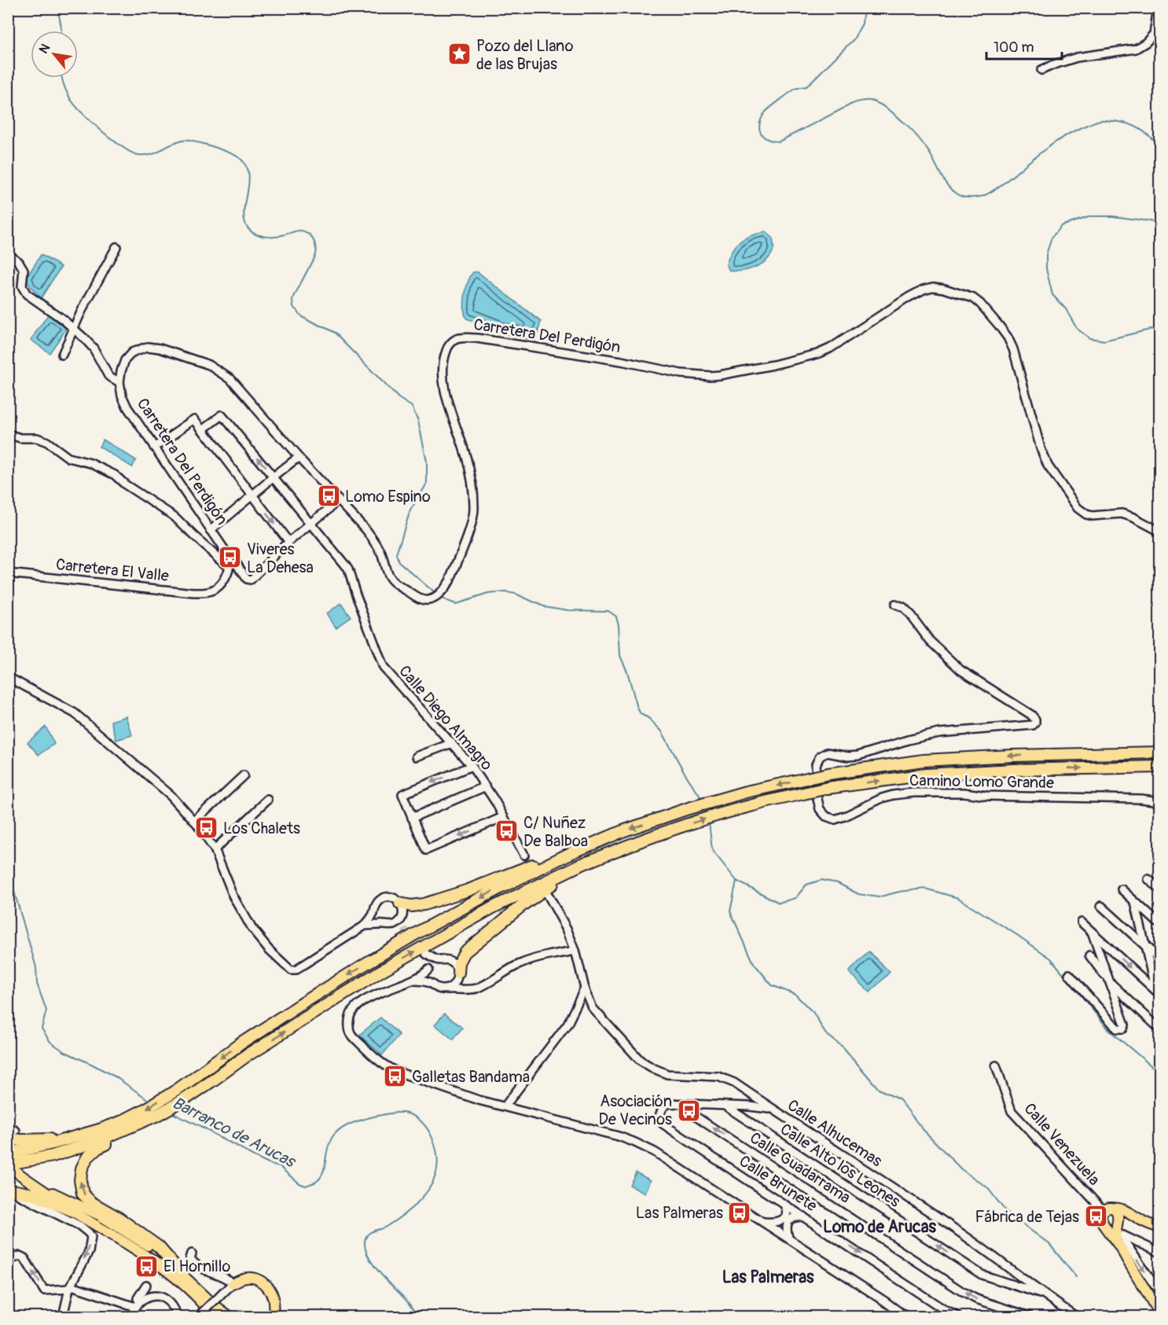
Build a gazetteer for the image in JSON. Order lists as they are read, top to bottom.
{
  "streets": {
    "street": [
      "Carretera Del Perdigón",
      "Carretera El Valle",
      "Calle Diego Almagro",
      "Camino Lomo Grande",
      "Calle Alhucemas",
      "Calle Venezuela",
      "Calle Alto los Leones",
      "Calle Guadarrama",
      "Calle Brunete"
    ]
  },
  "crossings": [
    ["Carretera Del Perdigón", "Carretera El Valle"],
    ["Calle Alhucemas", "Calle Alto los Leones"],
    ["Calle Guadarrama", "Calle Brunete"]
  ],
  "one_way": ["Calle Alto los Leones"],
  "districts": ["Lomo de Arucas", "Las Palmeras"],
  "water": ["Barranco de Arucas"],
  "places": {
    "place": ["Pozo del Llano de las Brujas"],
    "bus stop": [
      "Lomo Espino",
      "Viveres La Dehesa",
      "Los Chalets",
      "C/ Nuñez De Balboa",
      "Galletas Bandama",
      "Asociación De Vecinos",
      "Las Palmeras",
      "Fábrica de Tejas",
      "El Hornillo"
    ]
  },
  "scale_bar": "100 m",
  "north": "top left"
}
